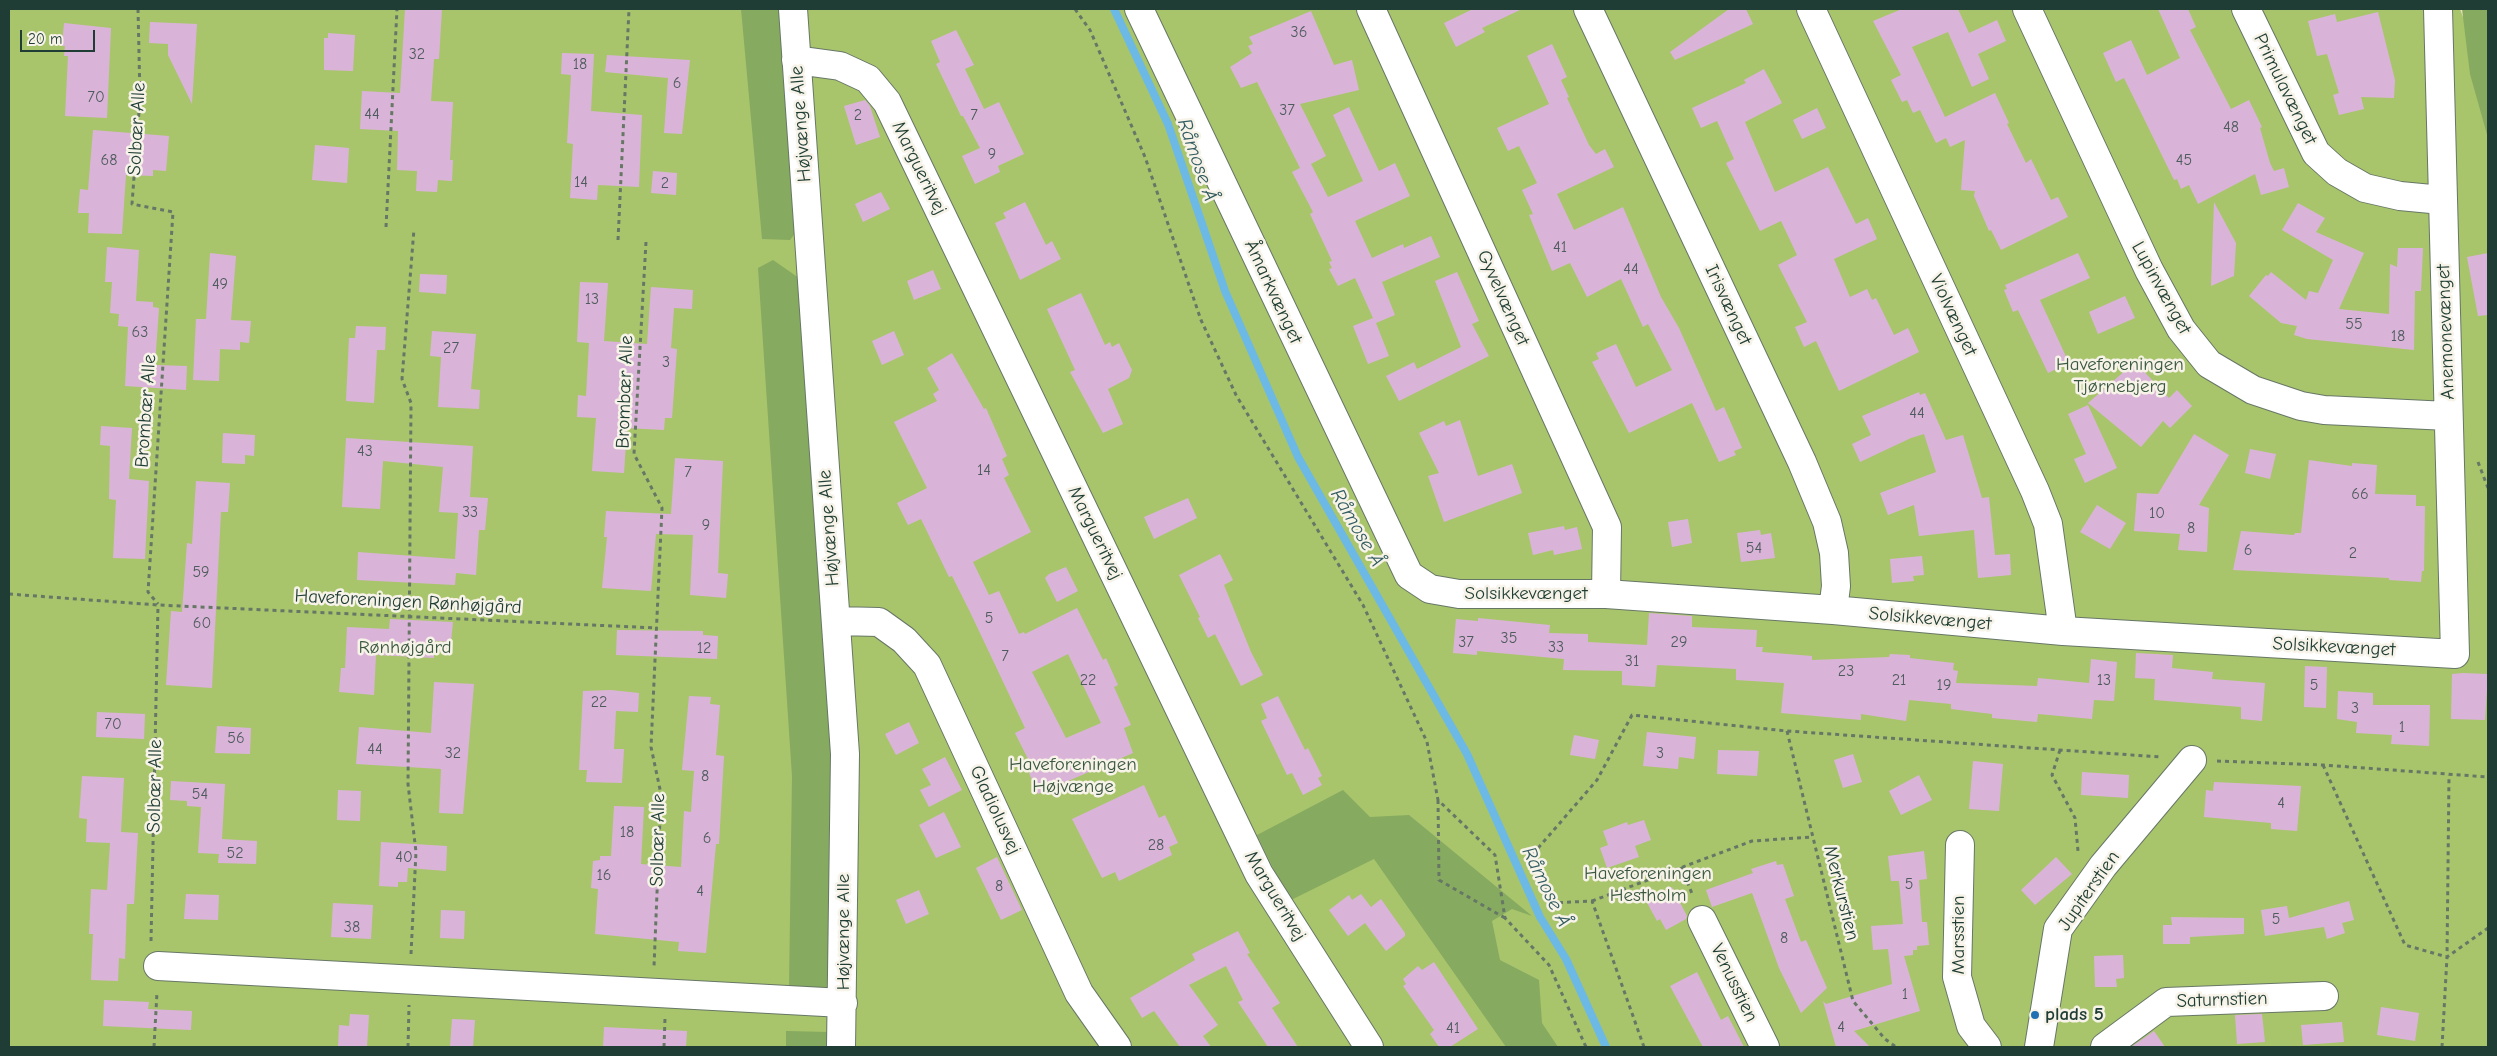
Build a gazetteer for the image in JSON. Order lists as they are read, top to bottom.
{
  "streets": {
    "street": [
      "Primulavænget",
      "Højvænge Alle",
      "Margueritvej",
      "Lupinvænget",
      "Åmarkvænget",
      "Gyvelvænget",
      "Irisvænget",
      "Violvænget",
      "Anemonevænget",
      "Solsikkevænget",
      "Gladiolusvej",
      "Jupiterstien",
      "Marsstien",
      "Venusstien",
      "Saturnstien"
    ],
    "path": [
      "Solbær Alle",
      "Brombær Alle",
      "Haveforeningen Rønhøjgård",
      "Merkurstien"
    ]
  },
  "crossings": [
    ["Primulavænget", "Anemonevænget"],
    ["Højvænge Alle", "Margueritvej"],
    ["Højvænge Alle", "Gladiolusvej"],
    ["Solbær Alle", "Brombær Alle"],
    ["Solbær Alle", "Haveforeningen Rønhøjgård"],
    ["Lupinvænget", "Anemonevænget"],
    ["Åmarkvænget", "Solsikkevænget"],
    ["Gyvelvænget", "Solsikkevænget"],
    ["Irisvænget", "Solsikkevænget"],
    ["Violvænget", "Solsikkevænget"],
    ["Anemonevænget", "Solsikkevænget"],
    ["Brombær Alle", "Haveforeningen Rønhøjgård"]
  ],
  "water": ["Råmose Å"],
  "parks": [
    "Haveforeningen Tjørnebjerg",
    "Rønhøjgård",
    "Haveforeningen Højvænge",
    "Haveforeningen Hestholm"
  ],
  "places": ["plads 5"],
  "house_numbers": [
    "36",
    "32",
    "18",
    "6",
    "70",
    "37",
    "44",
    "2",
    "7",
    "48",
    "9",
    "68",
    "45",
    "14",
    "2",
    "41",
    "44",
    "49",
    "13",
    "55",
    "63",
    "18",
    "27",
    "3",
    "44",
    "43",
    "14",
    "7",
    "66",
    "33",
    "10",
    "9",
    "8",
    "54",
    "6",
    "2",
    "59",
    "5",
    "60",
    "35",
    "37",
    "29",
    "33",
    "12",
    "7",
    "31",
    "23",
    "22",
    "21",
    "13",
    "19",
    "5",
    "22",
    "3",
    "70",
    "1",
    "56",
    "44",
    "32",
    "3",
    "8",
    "54",
    "4",
    "18",
    "6",
    "28",
    "52",
    "40",
    "16",
    "5",
    "8",
    "4",
    "5",
    "38",
    "8",
    "1",
    "4",
    "41"
  ],
  "scale_bar": "20 m"
}
